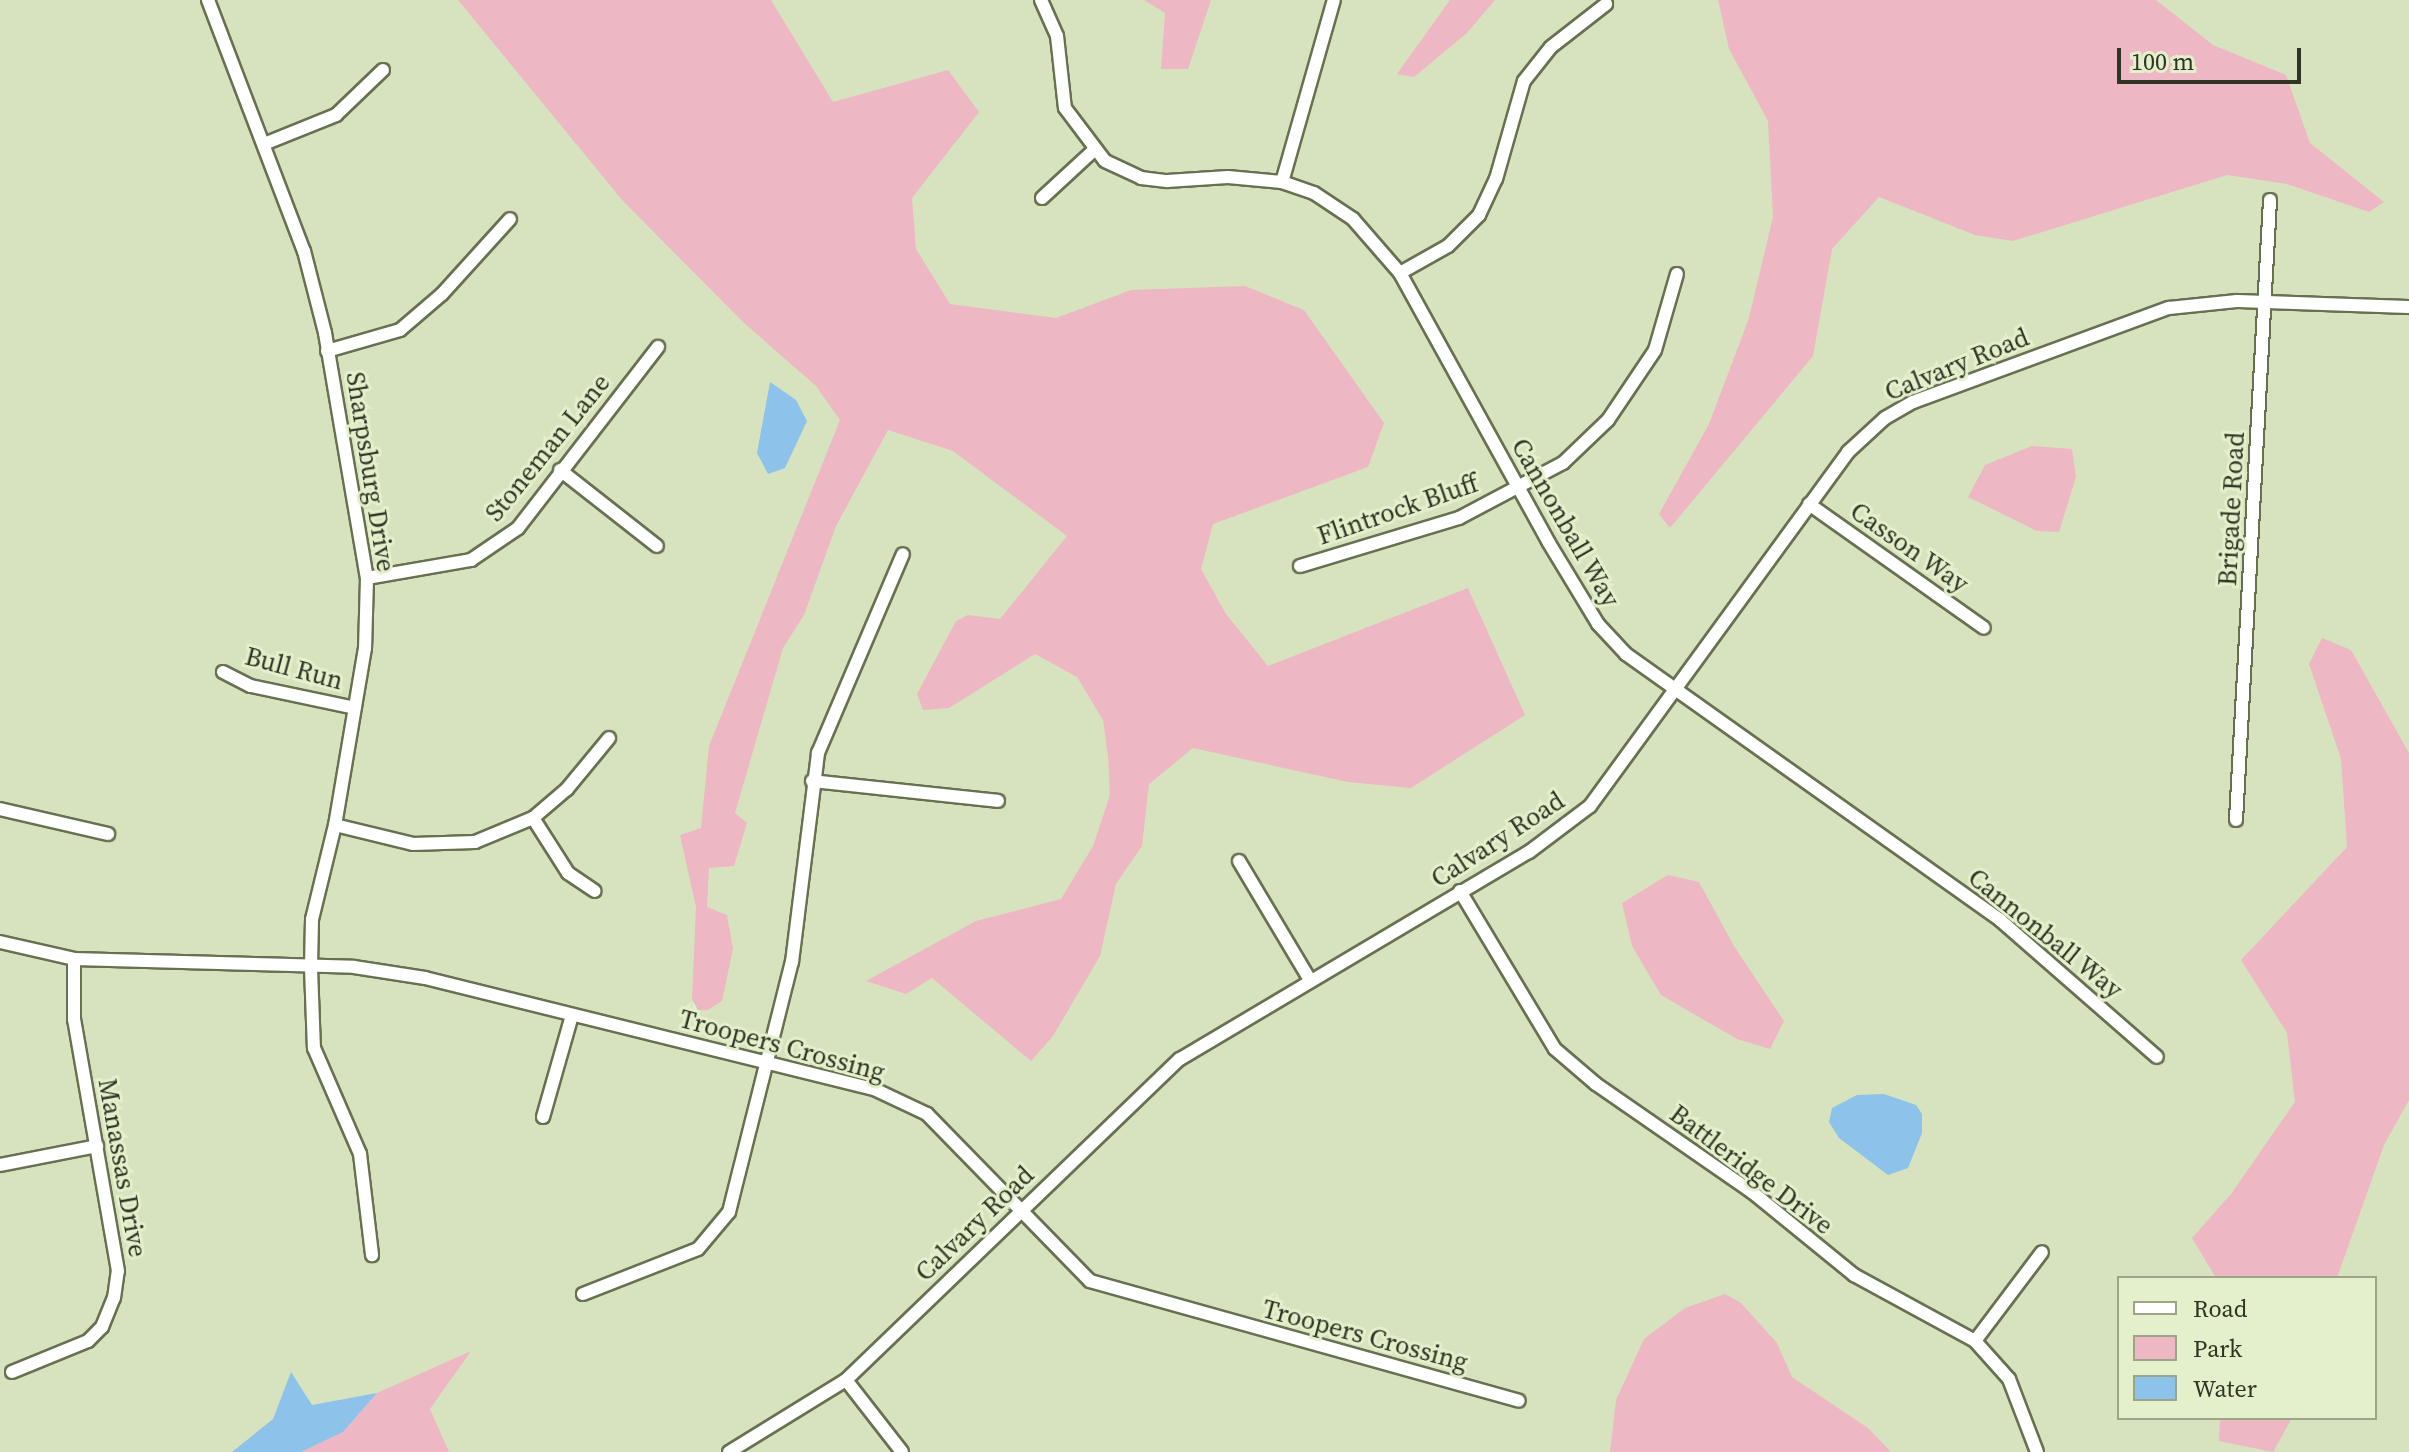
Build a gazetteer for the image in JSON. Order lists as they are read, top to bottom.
{
  "streets": {
    "street": [
      "Calvary Road",
      "Stoneman Lane",
      "Sharpsburg Drive",
      "Brigade Road",
      "Flintrock Bluff",
      "Cannonball Way",
      "Casson Way",
      "Bull Run",
      "Troopers Crossing",
      "Manassas Drive",
      "Battleridge Drive"
    ]
  },
  "crossings": [
    ["Calvary Road", "Brigade Road"],
    ["Calvary Road", "Cannonball Way"],
    ["Calvary Road", "Casson Way"],
    ["Calvary Road", "Troopers Crossing"],
    ["Calvary Road", "Battleridge Drive"],
    ["Stoneman Lane", "Sharpsburg Drive"],
    ["Sharpsburg Drive", "Bull Run"],
    ["Sharpsburg Drive", "Troopers Crossing"],
    ["Flintrock Bluff", "Cannonball Way"],
    ["Troopers Crossing", "Manassas Drive"]
  ],
  "legend": ["Road", "Park", "Water"],
  "scale_bar": "100 m"
}
